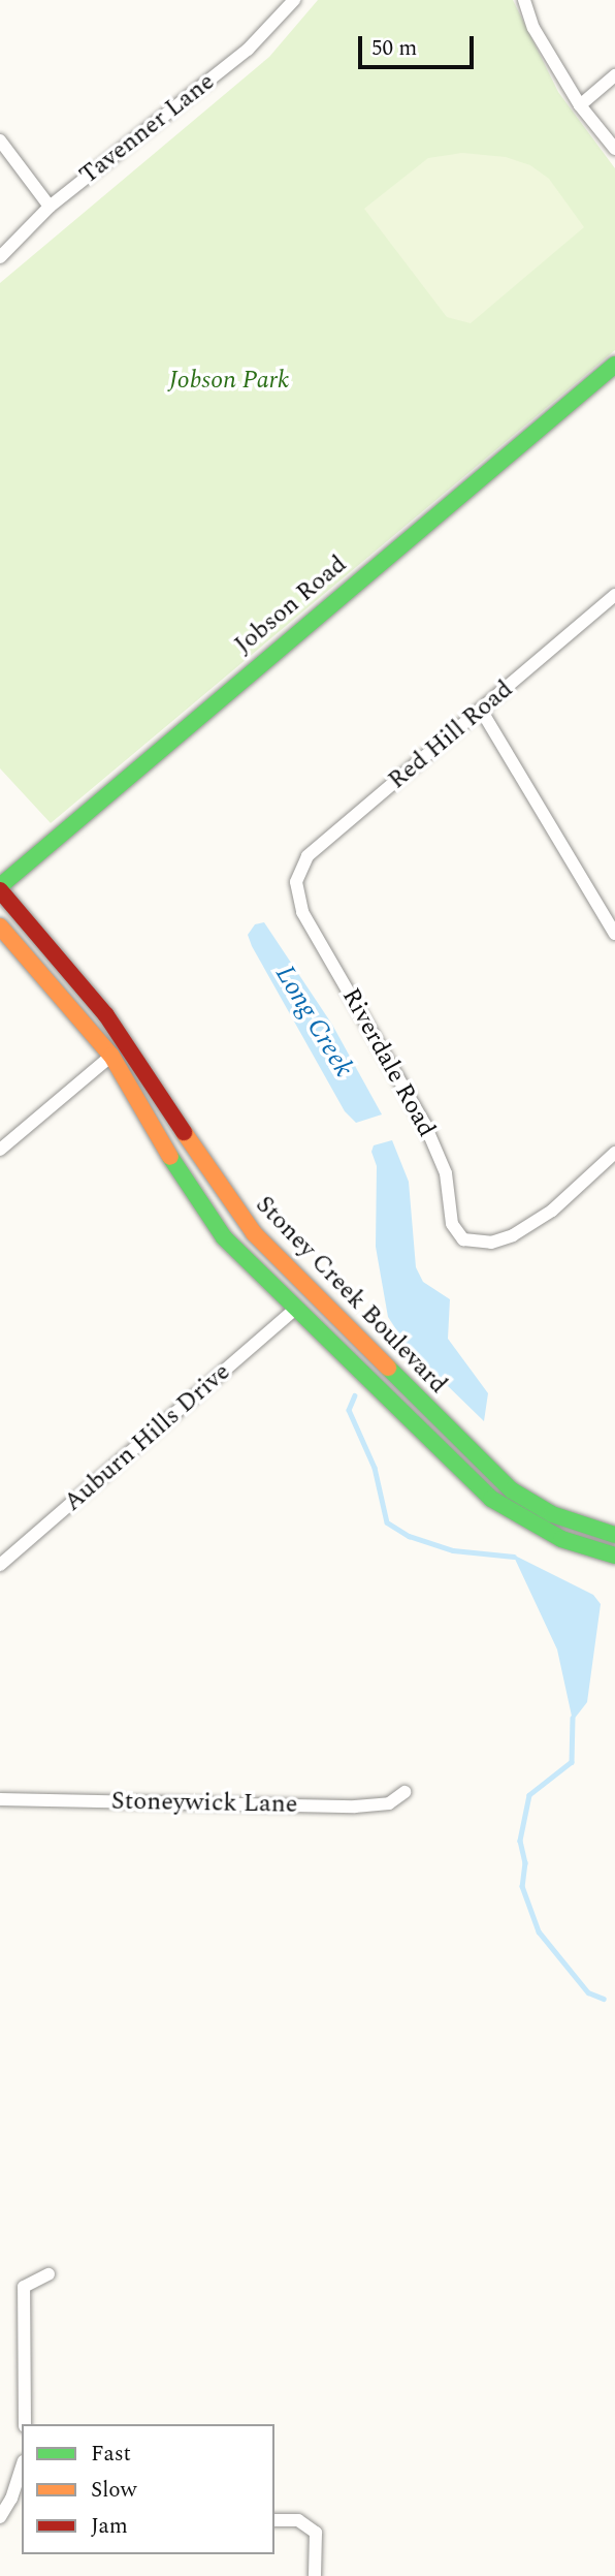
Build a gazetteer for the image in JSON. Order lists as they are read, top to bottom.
{
  "streets": {
    "street": [
      "Tavenner Lane",
      "Jobson Road",
      "Red Hill Road",
      "Riverdale Road",
      "Stoney Creek Boulevard",
      "Auburn Hills Drive",
      "Stoneywick Lane"
    ]
  },
  "crossings": [
    ["Jobson Road", "Stoney Creek Boulevard"],
    ["Red Hill Road", "Riverdale Road"],
    ["Stoney Creek Boulevard", "Auburn Hills Drive"]
  ],
  "water": ["Long Creek"],
  "parks": ["Jobson Park"],
  "legend": ["Fast", "Slow", "Jam"],
  "scale_bar": "50 m"
}
